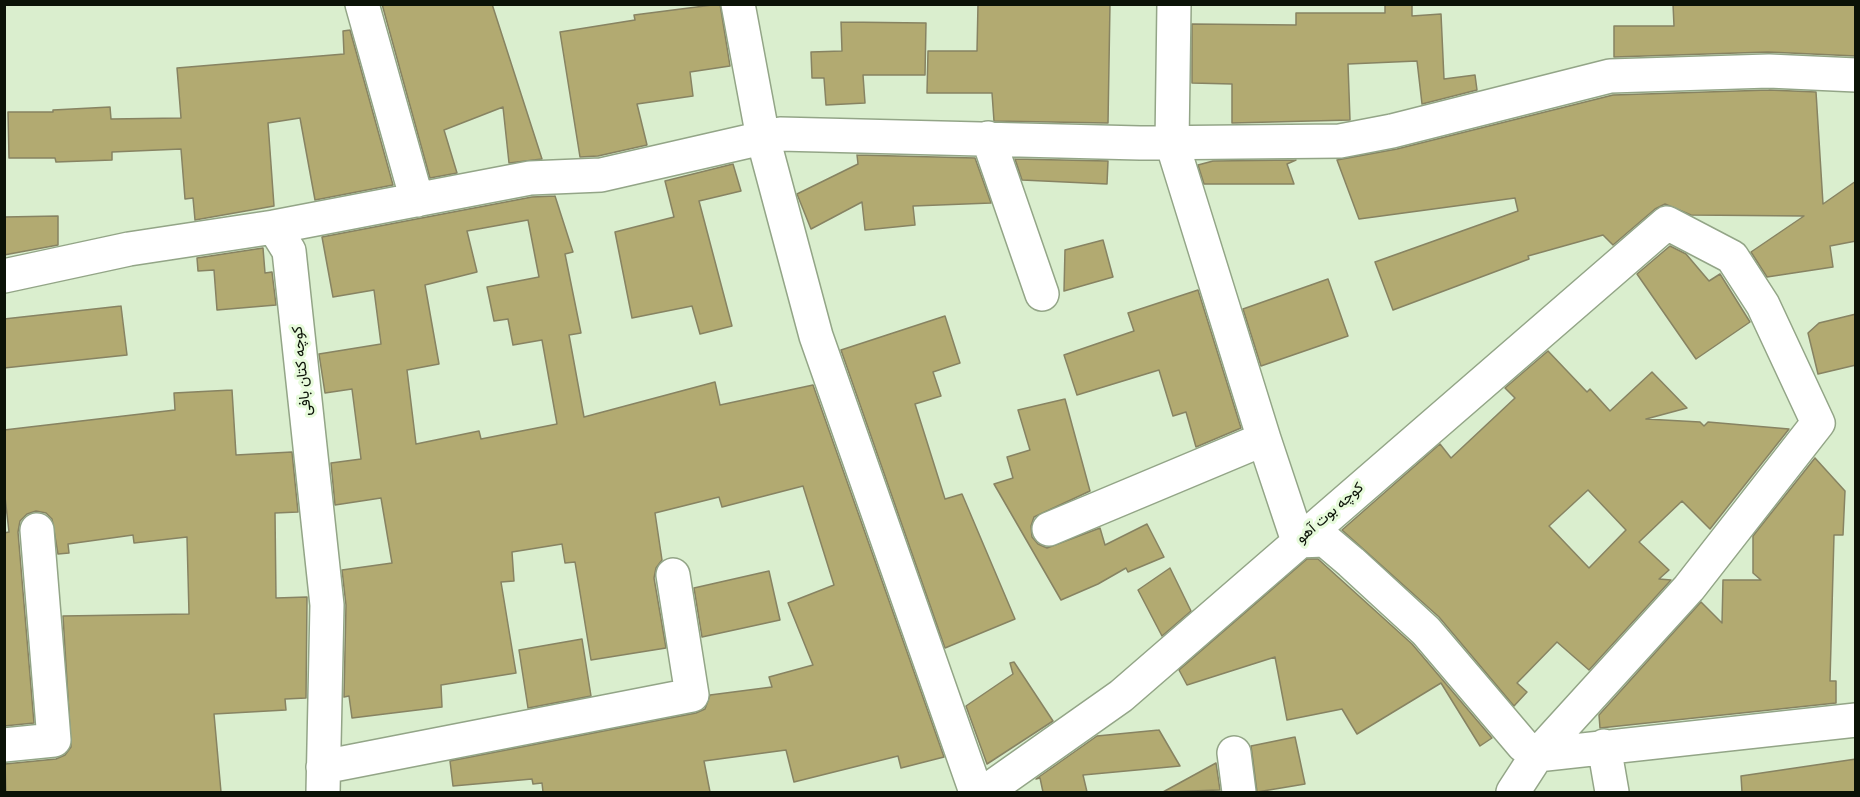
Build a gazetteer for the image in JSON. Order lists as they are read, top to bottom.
{
  "streets": {
    "street": ["کوچه کتان بافی", "کوچه بوت آهو"]
  }
}
